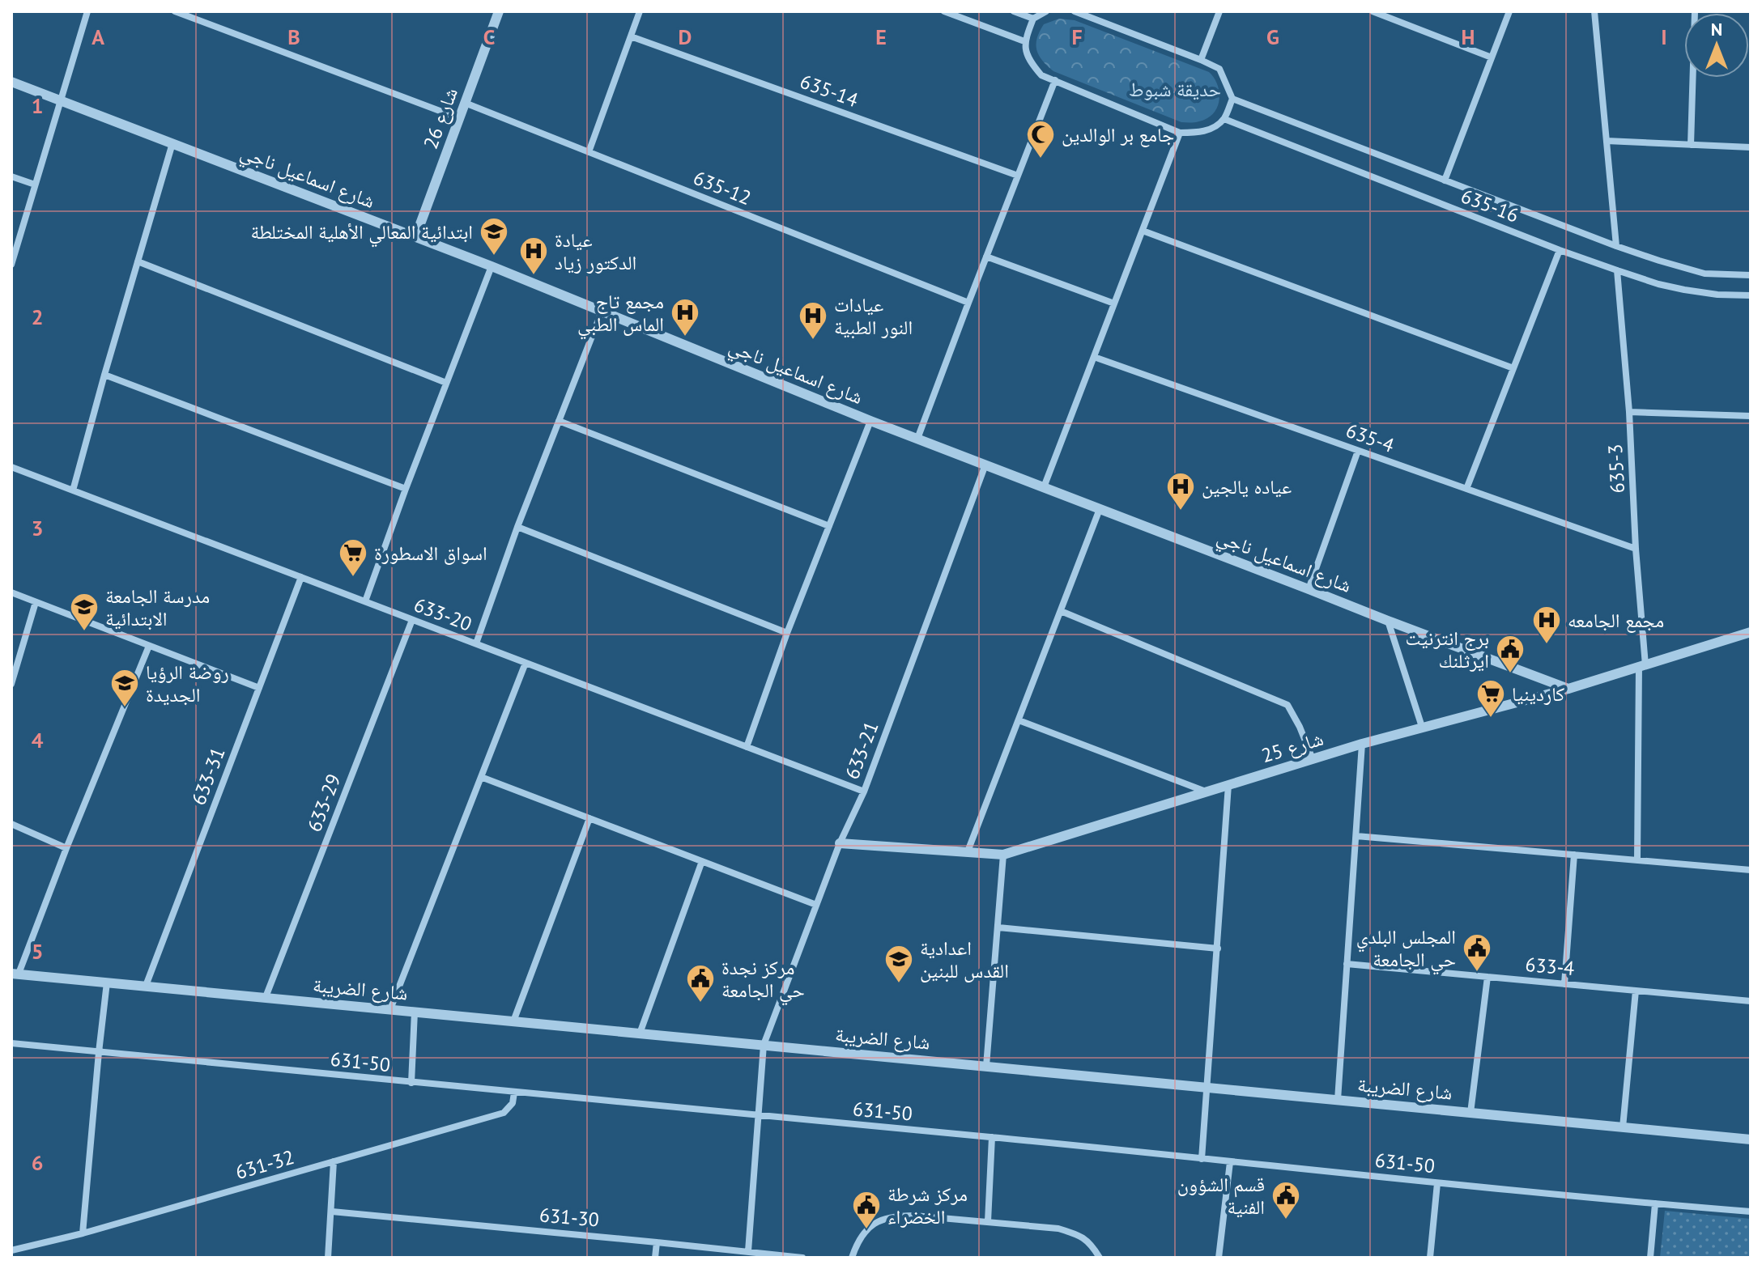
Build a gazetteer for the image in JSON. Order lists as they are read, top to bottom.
{
  "streets": {
    "street": [
      "635-14",
      "شارع 26",
      "شارع اسماعيل ناجي",
      "635-12",
      "635-16",
      "635-4",
      "635-3",
      "633-20",
      "شارع 25",
      "633-21",
      "633-31",
      "633-29",
      "633-4",
      "شارع الضريبة",
      "631-50",
      "631-32",
      "631-30"
    ]
  },
  "crossings": [
    ["شارع 26", "شارع اسماعيل ناجي"],
    ["شارع 26", "635-12"],
    ["شارع اسماعيل ناجي", "شارع 25"],
    ["شارع اسماعيل ناجي", "633-21"],
    ["635-16", "635-3"],
    ["635-4", "635-3"],
    ["635-3", "شارع 25"],
    ["633-20", "633-21"],
    ["633-20", "633-31"],
    ["633-20", "633-29"],
    ["شارع 25", "633-21"],
    ["633-21", "شارع الضريبة"],
    ["633-21", "631-50"],
    ["633-21", "631-30"],
    ["633-31", "شارع الضريبة"],
    ["633-29", "شارع الضريبة"],
    ["631-50", "631-32"]
  ],
  "parks": ["حديقة شبوط"],
  "places": {
    "mosque": ["جامع بر الوالدين"],
    "school or university": [
      "ابتدائية المعالي الأهلية المختلطة",
      "مدرسة الجامعة الابتدائية",
      "روضة الرؤيا الجديدة",
      "اعدادية القدس للبنين"
    ],
    "hospital": [
      "عيادة الدكتور زياد",
      "مجمع تاج الماس الطبي",
      "عيادات النور الطبية",
      "عياده يالجين",
      "مجمع الجامعه"
    ],
    "supermarket": ["اسواق الاسطورة", "كاردينيا"],
    "public building": [
      "برج انترنيت ايرثلنك",
      "المجلس البلدي حي الجامعة",
      "مركز نجدة حي الجامعة",
      "قسم الشؤون الفنية",
      "مركز شرطة الخضراء"
    ]
  },
  "north": "top",
  "grid": {
    "columns": [
      "A",
      "B",
      "C",
      "D",
      "E",
      "F",
      "G",
      "H",
      "I"
    ],
    "rows": [
      "1",
      "2",
      "3",
      "4",
      "5",
      "6"
    ]
  }
}
